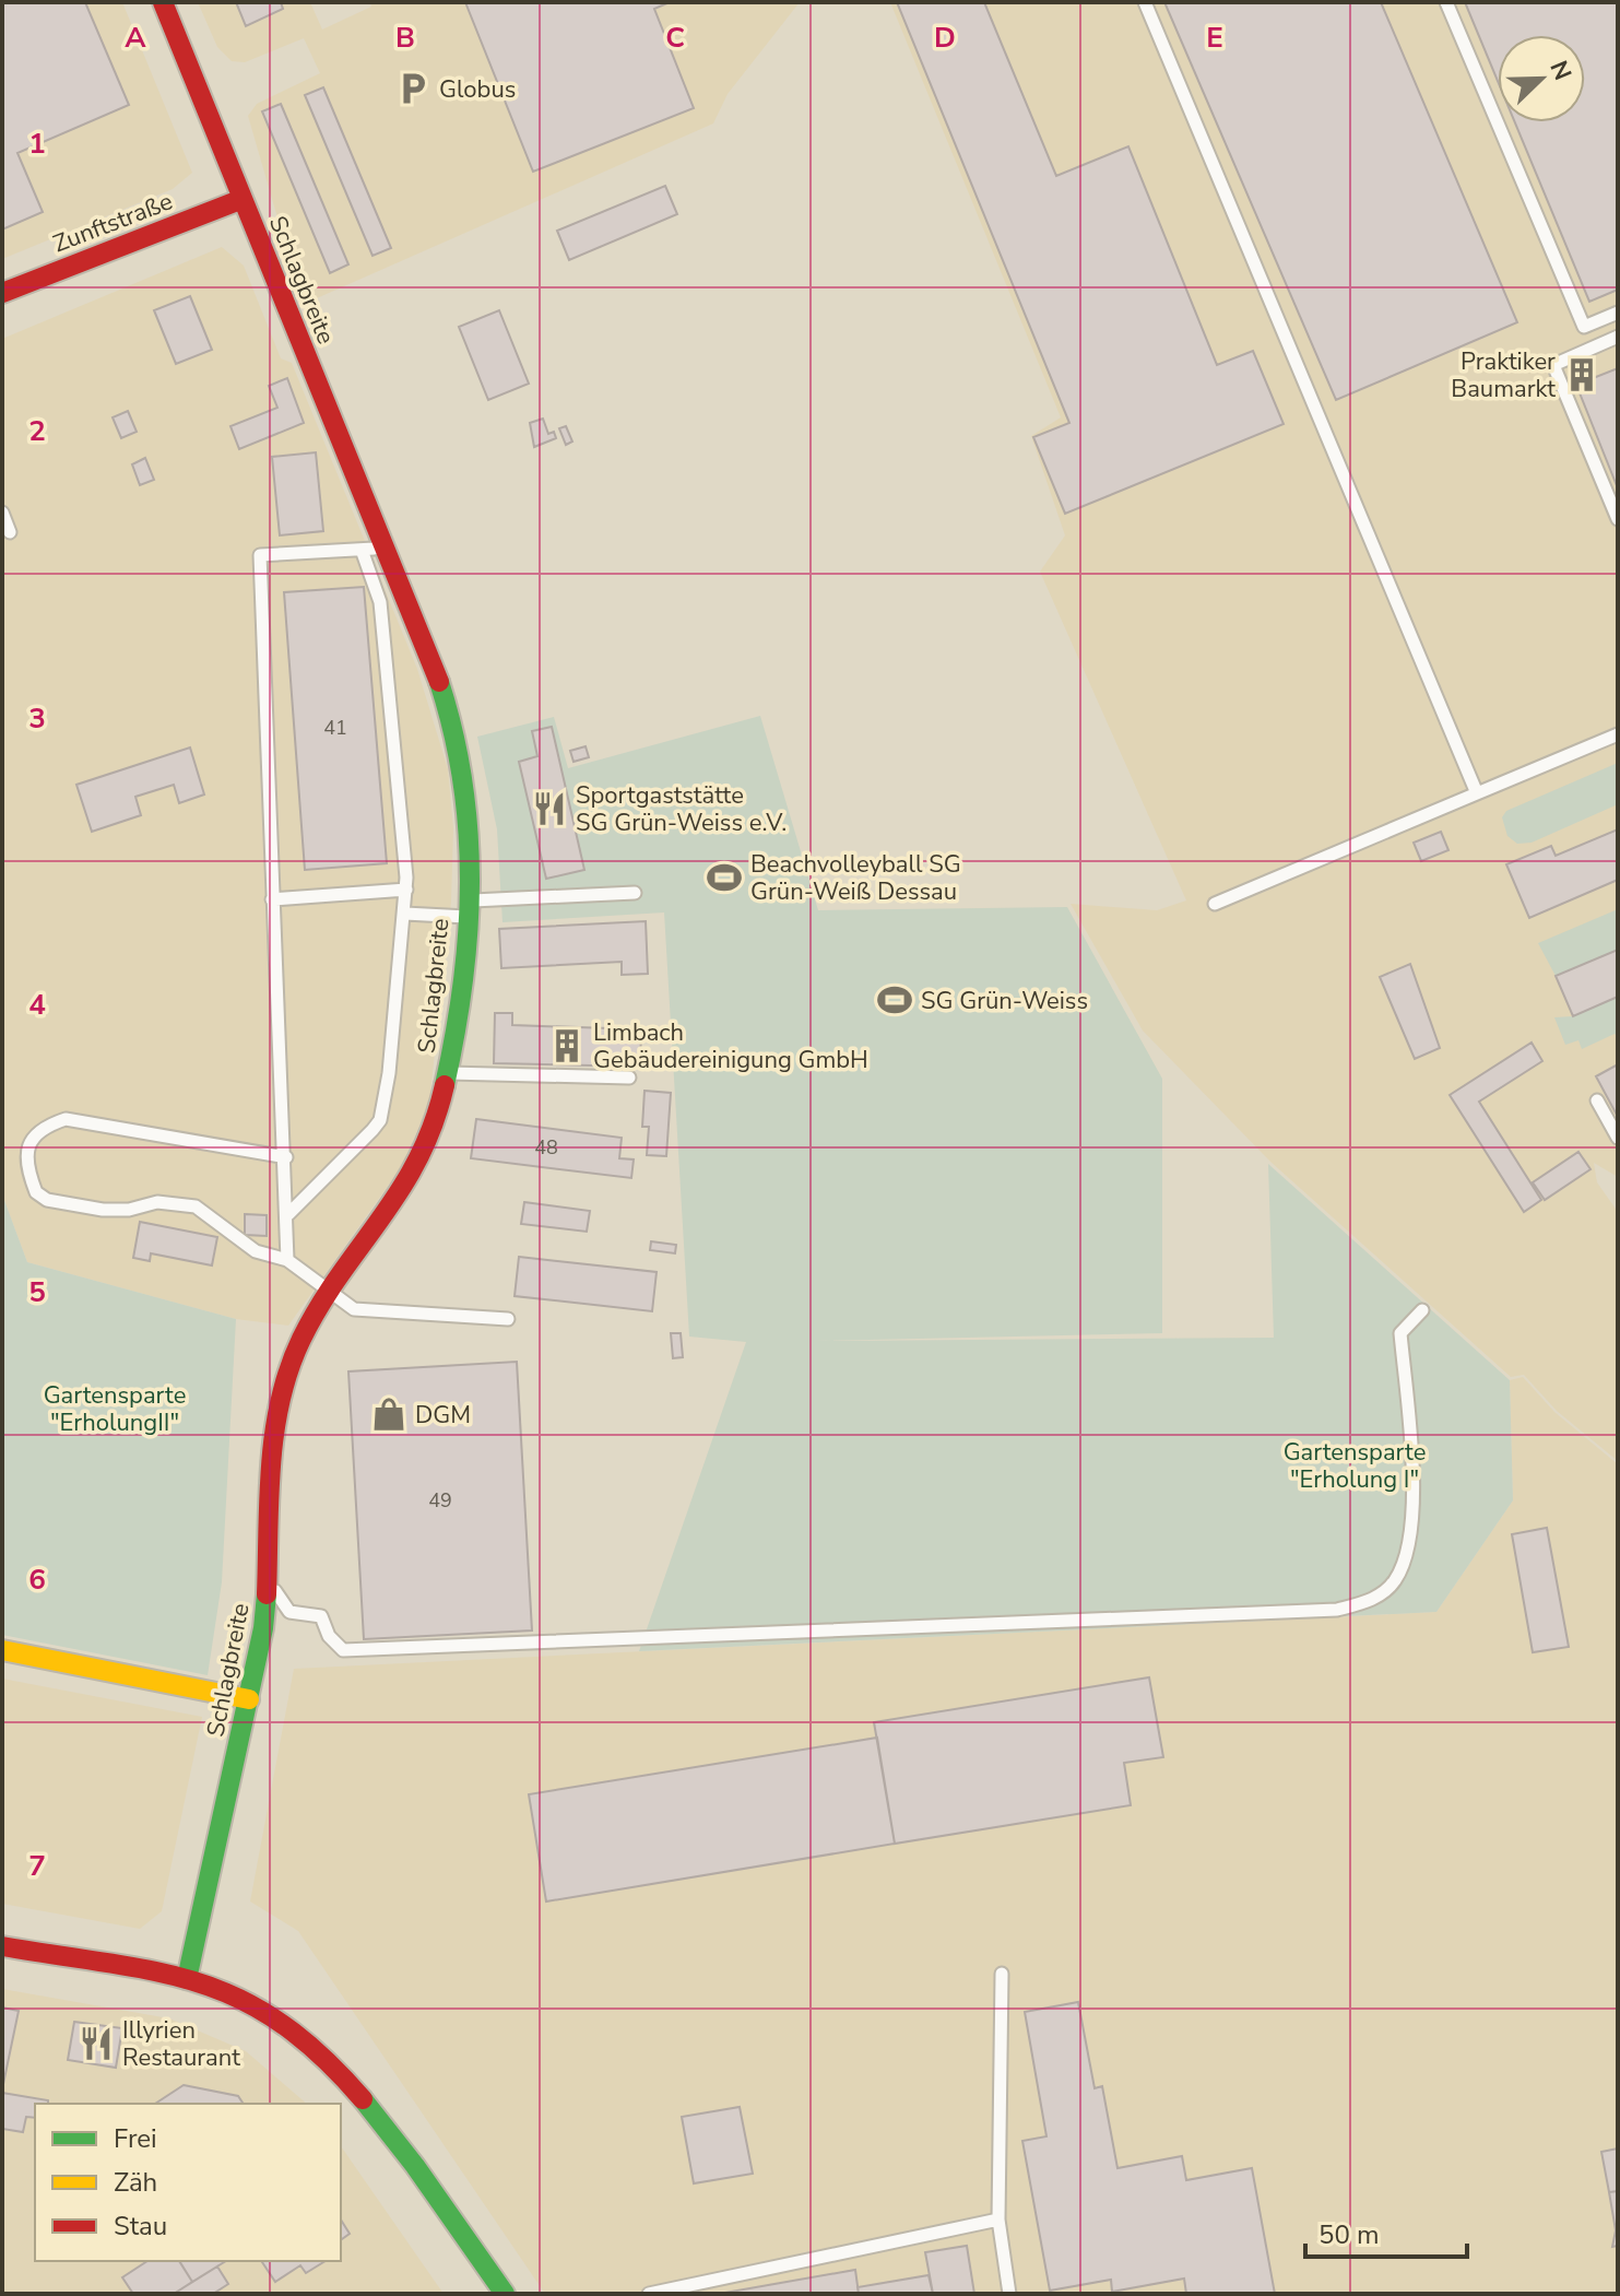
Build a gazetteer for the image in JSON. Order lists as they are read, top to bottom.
{
  "streets": {
    "street": ["Zunftstraße", "Schlagbreite"]
  },
  "crossings": [
    ["Zunftstraße", "Schlagbreite"]
  ],
  "parks": ["Gartensparte \"ErholungII\"", "Gartensparte \"Erholung I\""],
  "places": {
    "parking": ["Globus"],
    "building": ["Praktiker Baumarkt", "Limbach Gebäudereinigung GmbH"],
    "restaurant": ["Sportgaststätte SG Grün-Weiss e.V.", "Illyrien Restaurant"],
    "sports": ["Beachvolleyball SG Grün-Weiß Dessau", "SG Grün-Weiss"],
    "shop": ["DGM"]
  },
  "house_numbers": ["41", "48", "49"],
  "legend": ["Frei", "Zäh", "Stau"],
  "scale_bar": "50 m",
  "north": "top right",
  "grid": {
    "columns": [
      "A",
      "B",
      "C",
      "D",
      "E"
    ],
    "rows": [
      "1",
      "2",
      "3",
      "4",
      "5",
      "6",
      "7"
    ]
  }
}
